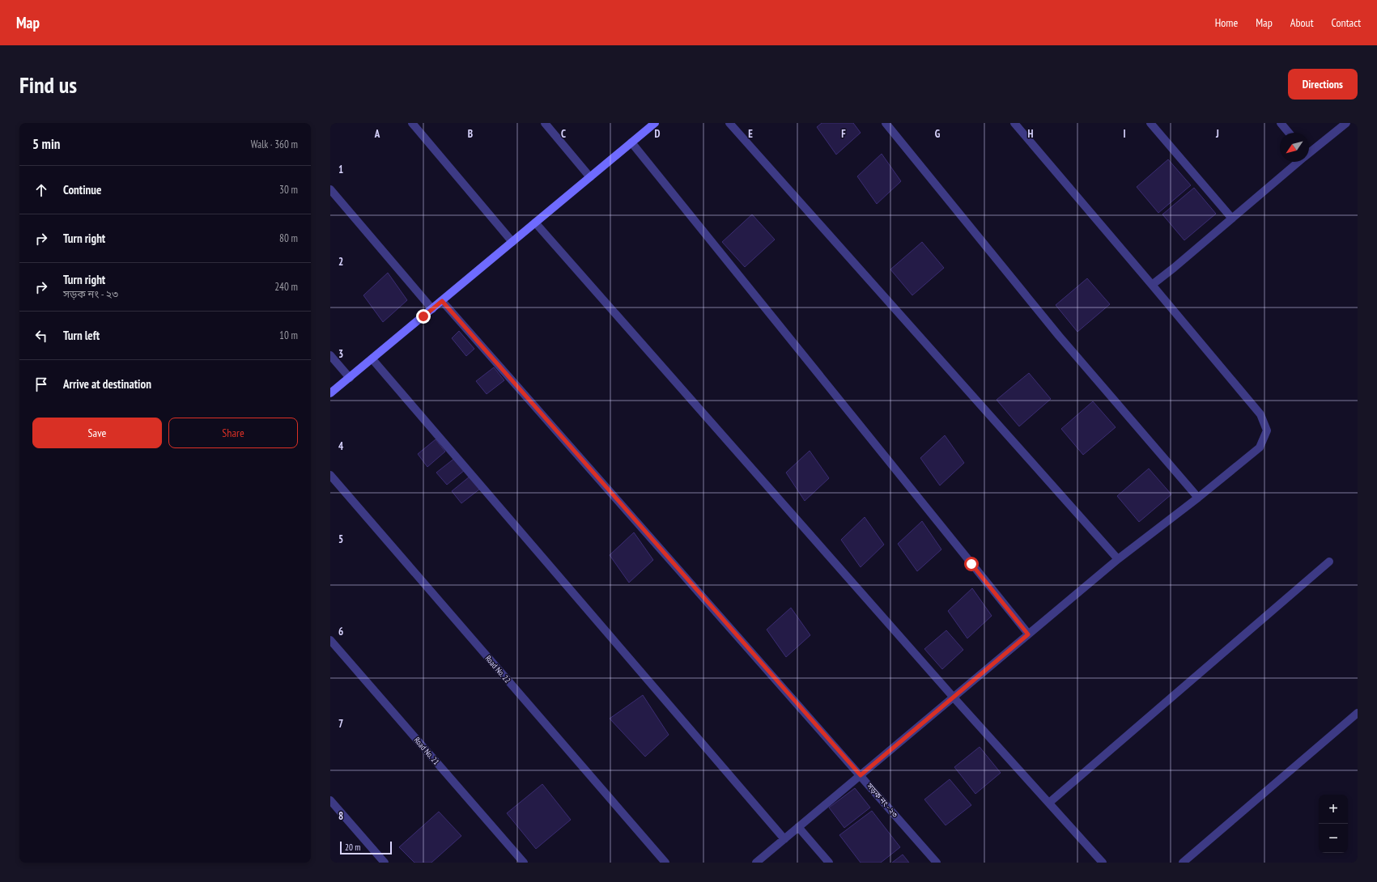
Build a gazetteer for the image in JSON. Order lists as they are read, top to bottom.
{
  "streets": {
    "street": ["Road No. 22", "Road No. 21", "সড়ক নং - ২৩"]
  },
  "scale_bar": "20 m",
  "north": "bottom left",
  "page": {
    "header": "Map",
    "nav": [
      "Home",
      "Map",
      "About",
      "Contact"
    ],
    "buttons": [
      "Directions",
      ["Save", "Share"]
    ],
    "title": "Find us",
    "heading": ["5 min", "Walk · 360 m"],
    "list": [
      ["Continue", "30 m"],
      ["Turn right", "80 m"],
      ["Turn right", "সড়ক নং - ২৩", "240 m"],
      ["Turn left", "10 m"],
      "Arrive at destination"
    ],
    "map_buttons": ["+", "−"],
    "scale": "20 m"
  },
  "grid": {
    "columns": [
      "A",
      "B",
      "C",
      "D",
      "E",
      "F",
      "G",
      "H",
      "I",
      "J"
    ],
    "rows": [
      "1",
      "2",
      "3",
      "4",
      "5",
      "6",
      "7",
      "8"
    ]
  }
}
